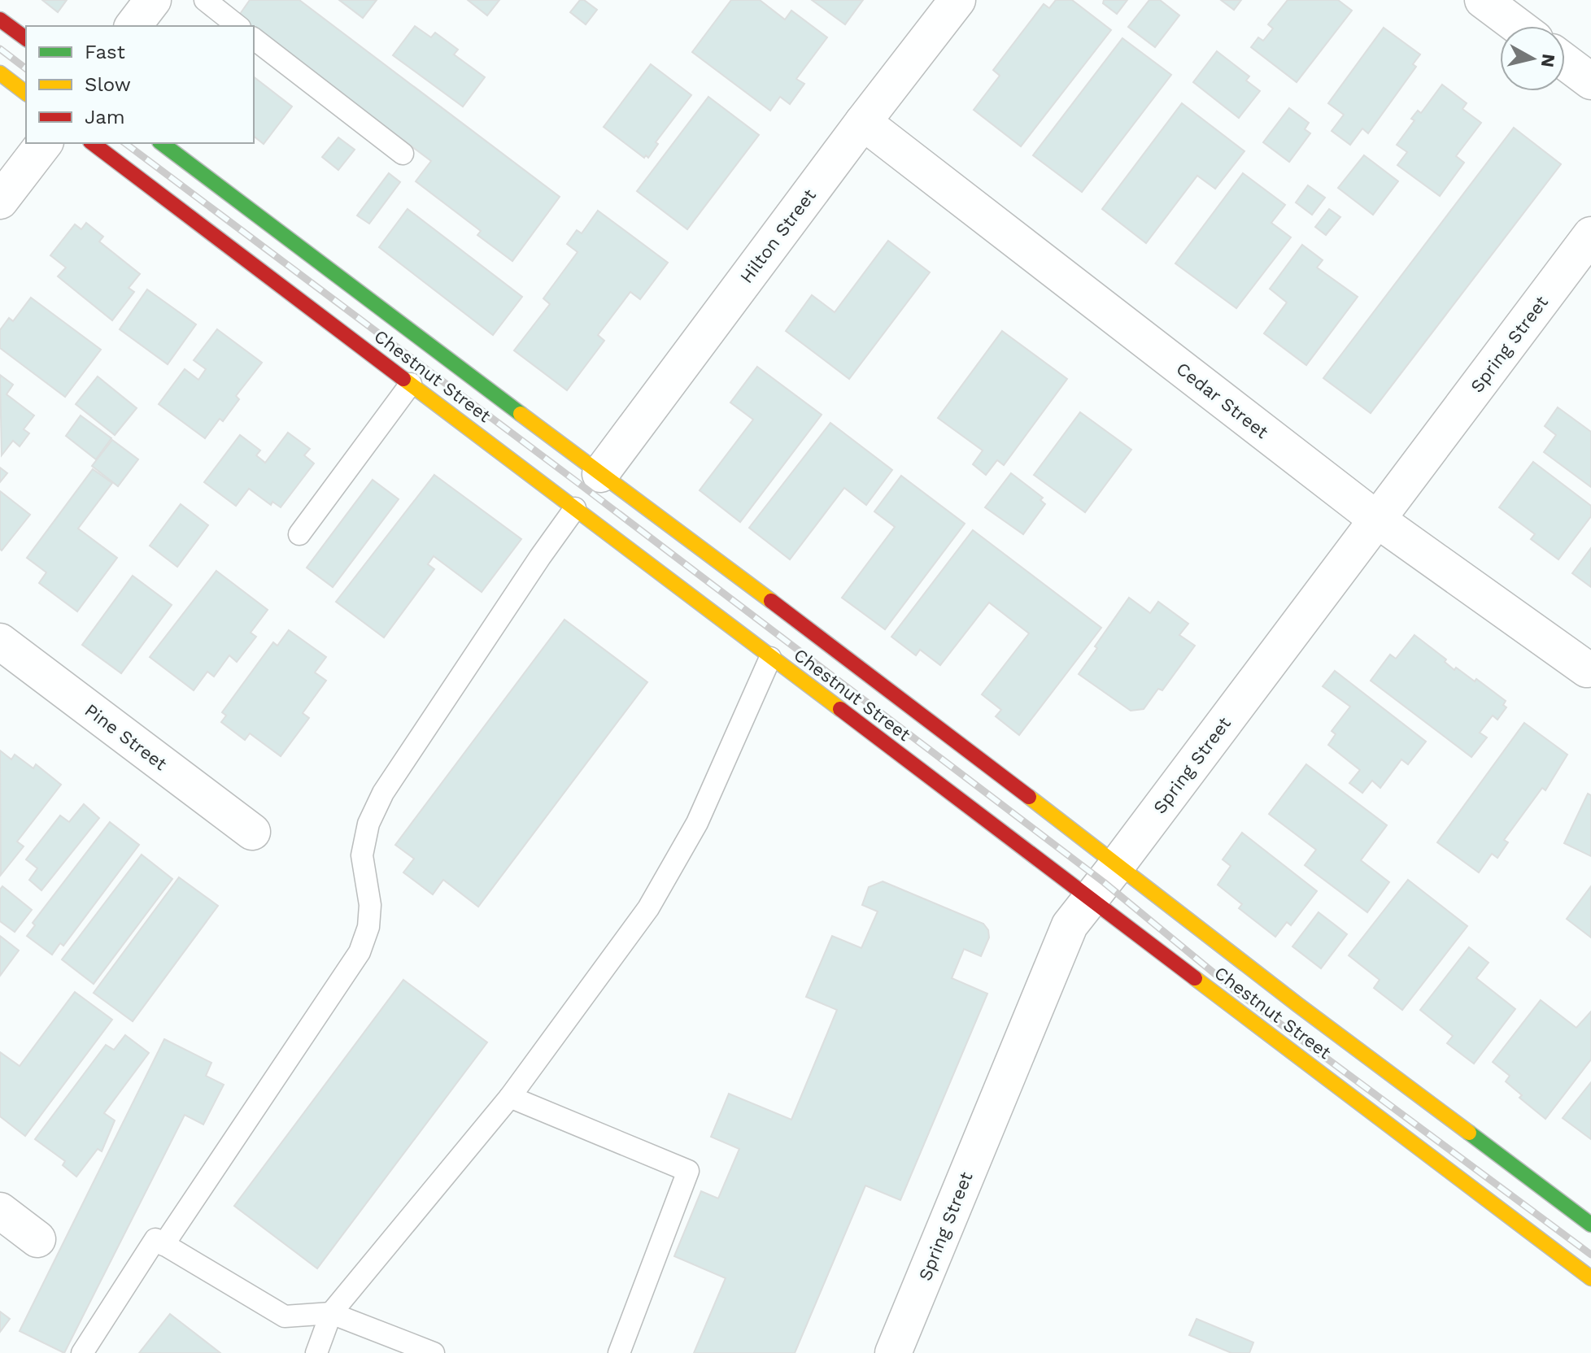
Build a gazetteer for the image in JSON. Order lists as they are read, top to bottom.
{
  "streets": {
    "street": [
      "Hilton Street",
      "Spring Street",
      "Chestnut Street",
      "Cedar Street",
      "Pine Street"
    ]
  },
  "crossings": [
    ["Hilton Street", "Chestnut Street"],
    ["Hilton Street", "Cedar Street"],
    ["Spring Street", "Chestnut Street"],
    ["Spring Street", "Cedar Street"]
  ],
  "legend": ["Fast", "Slow", "Jam"],
  "north": "right"
}
